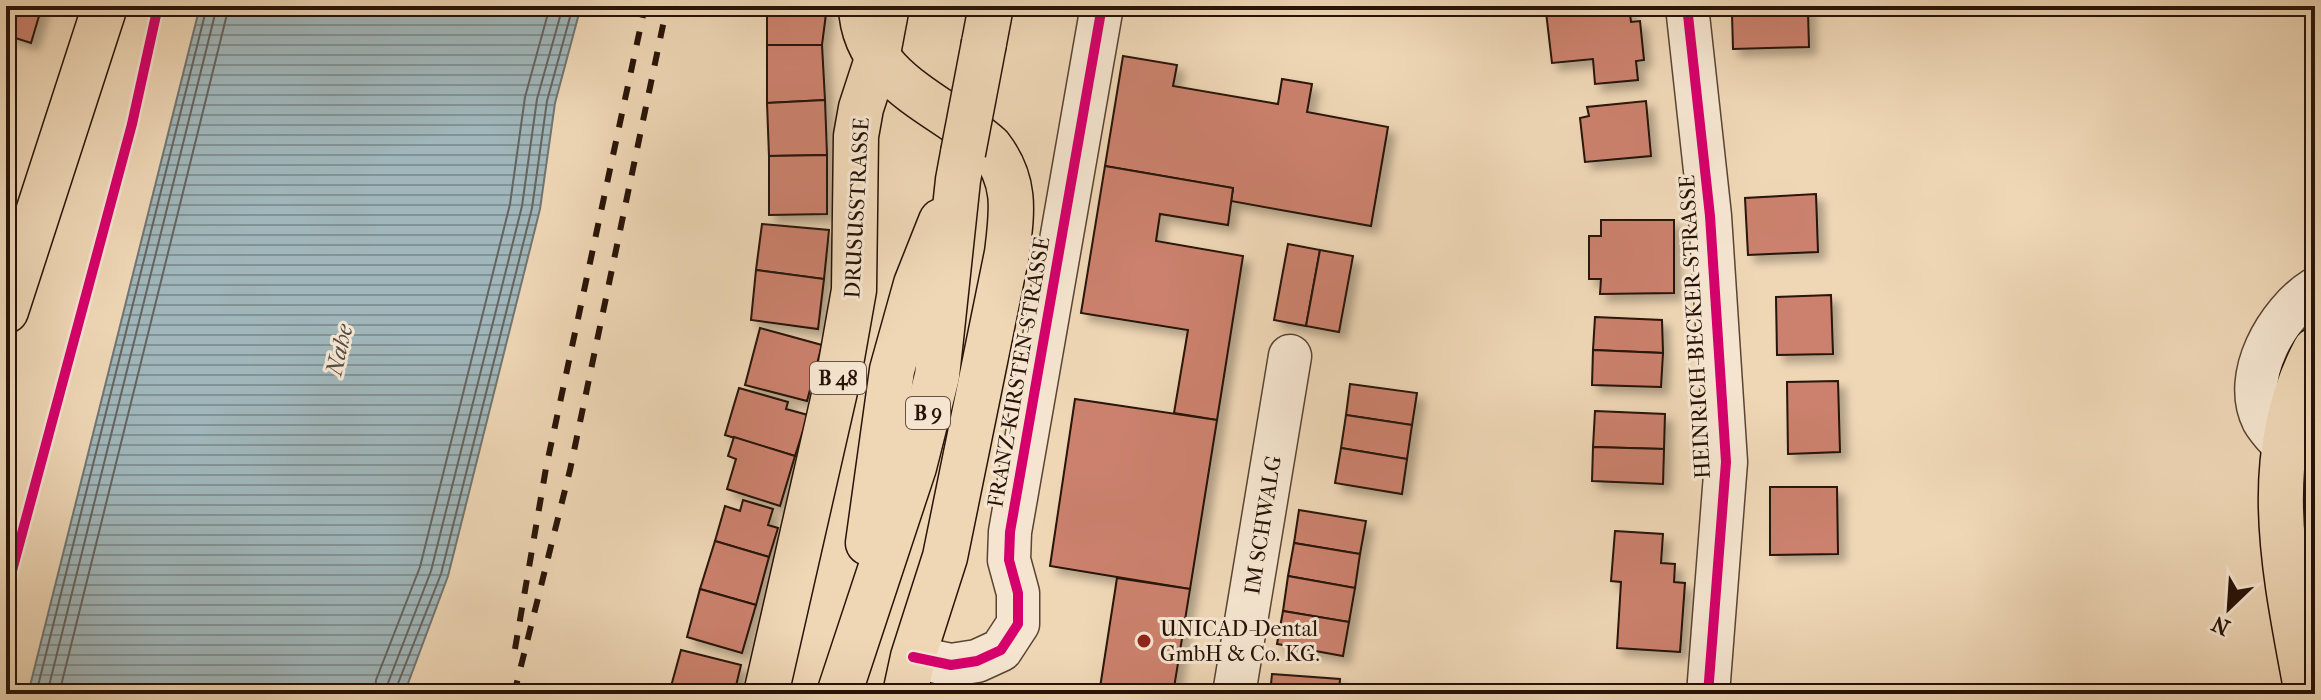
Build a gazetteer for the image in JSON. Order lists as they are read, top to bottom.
{
  "streets": {
    "main road": ["DRUSUSSTRASSE", "B 48", "B 9"],
    "street": ["HEINRICH-BECKER-STRASSE", "FRANZ-KIRSTEN-STRASSE", "IM SCHWALG"]
  },
  "water": ["Nahe"],
  "places": ["UNICAD-Dental GmbH & Co. KG."],
  "north": "bottom left"
}
